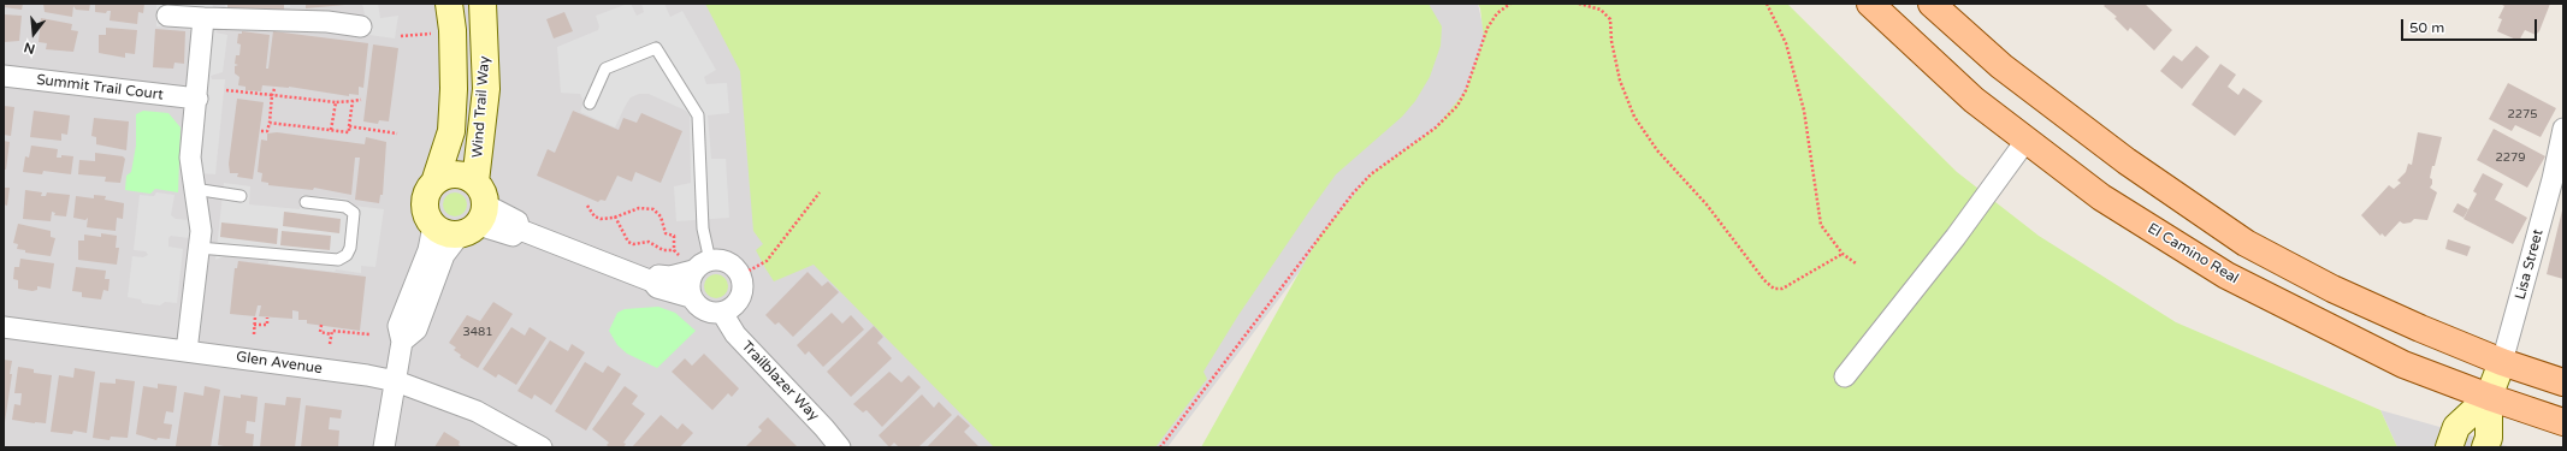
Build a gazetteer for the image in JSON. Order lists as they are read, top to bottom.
{
  "streets": {
    "main road": ["El Camino Real"],
    "street": [
      "Summit Trail Court",
      "Wind Trail Way",
      "Lisa Street",
      "Glen Avenue",
      "Trailblazer Way"
    ]
  },
  "crossings": [
    ["El Camino Real", "Lisa Street"]
  ],
  "house_numbers": ["2275", "2279", "3481"],
  "scale_bar": "50 m",
  "north": "bottom"
}
